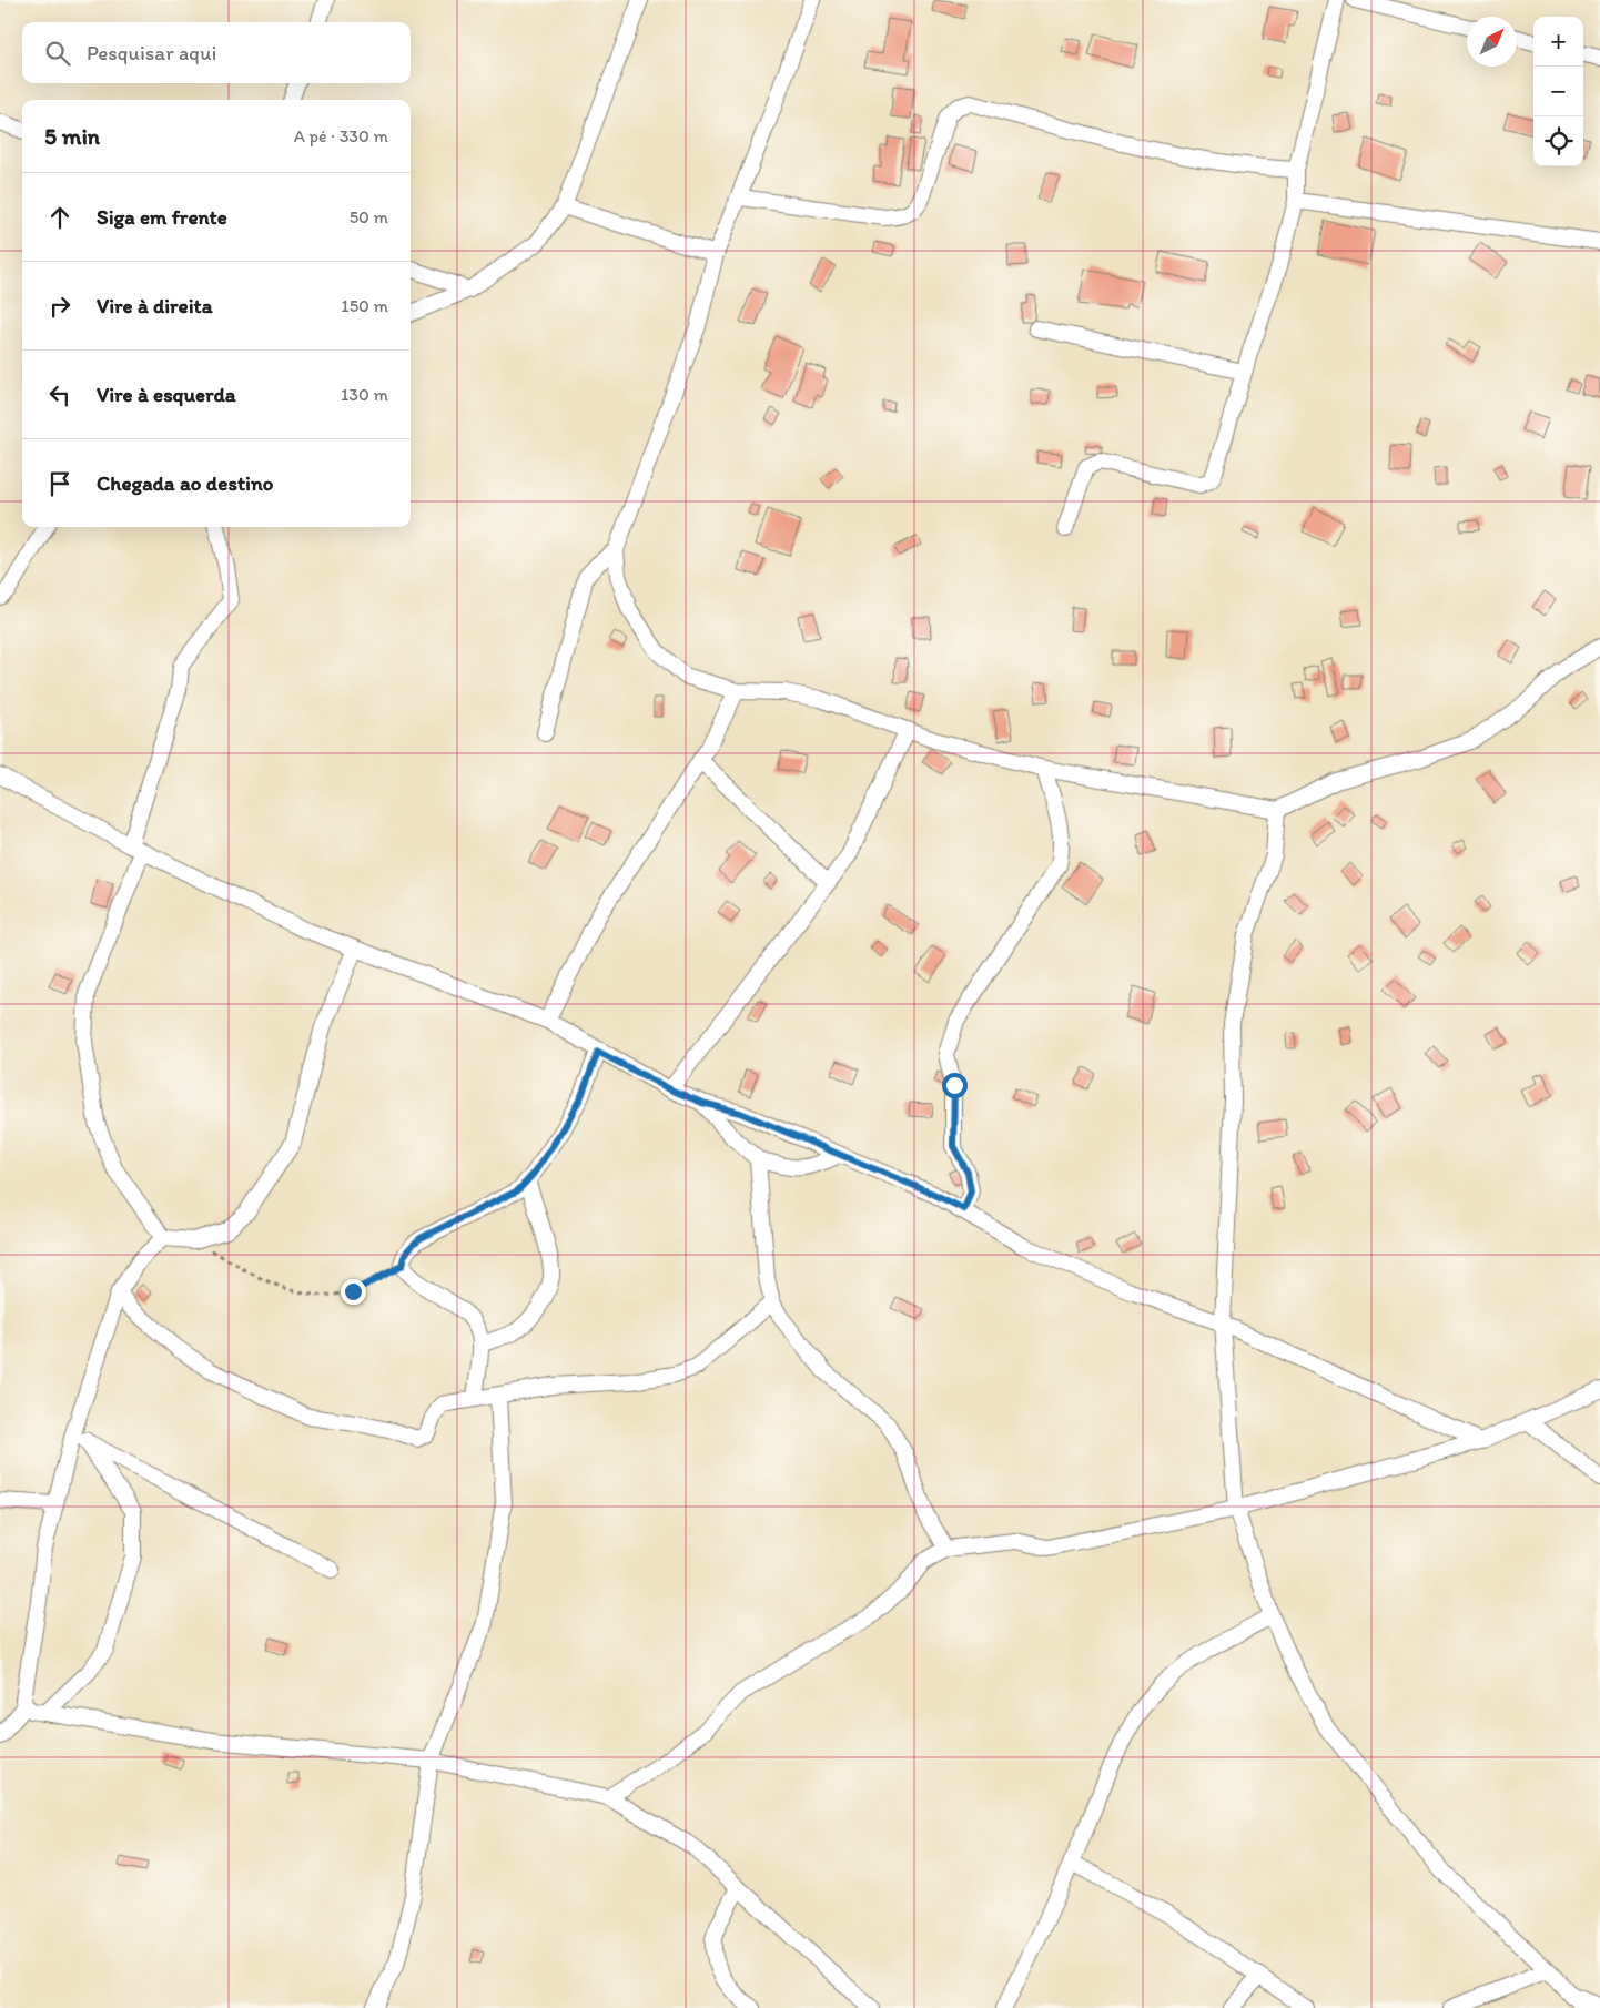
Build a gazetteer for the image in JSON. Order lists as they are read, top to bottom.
{
  "north": "top right",
  "page": {
    "map_buttons": ["+", "−"],
    "search": "Pesquisar aqui",
    "heading": ["5 min", "A pé · 330 m"],
    "list": [
      ["Siga em frente", "50 m"],
      ["Vire à direita", "150 m"],
      ["Vire à esquerda", "130 m"],
      "Chegada ao destino"
    ]
  }
}
